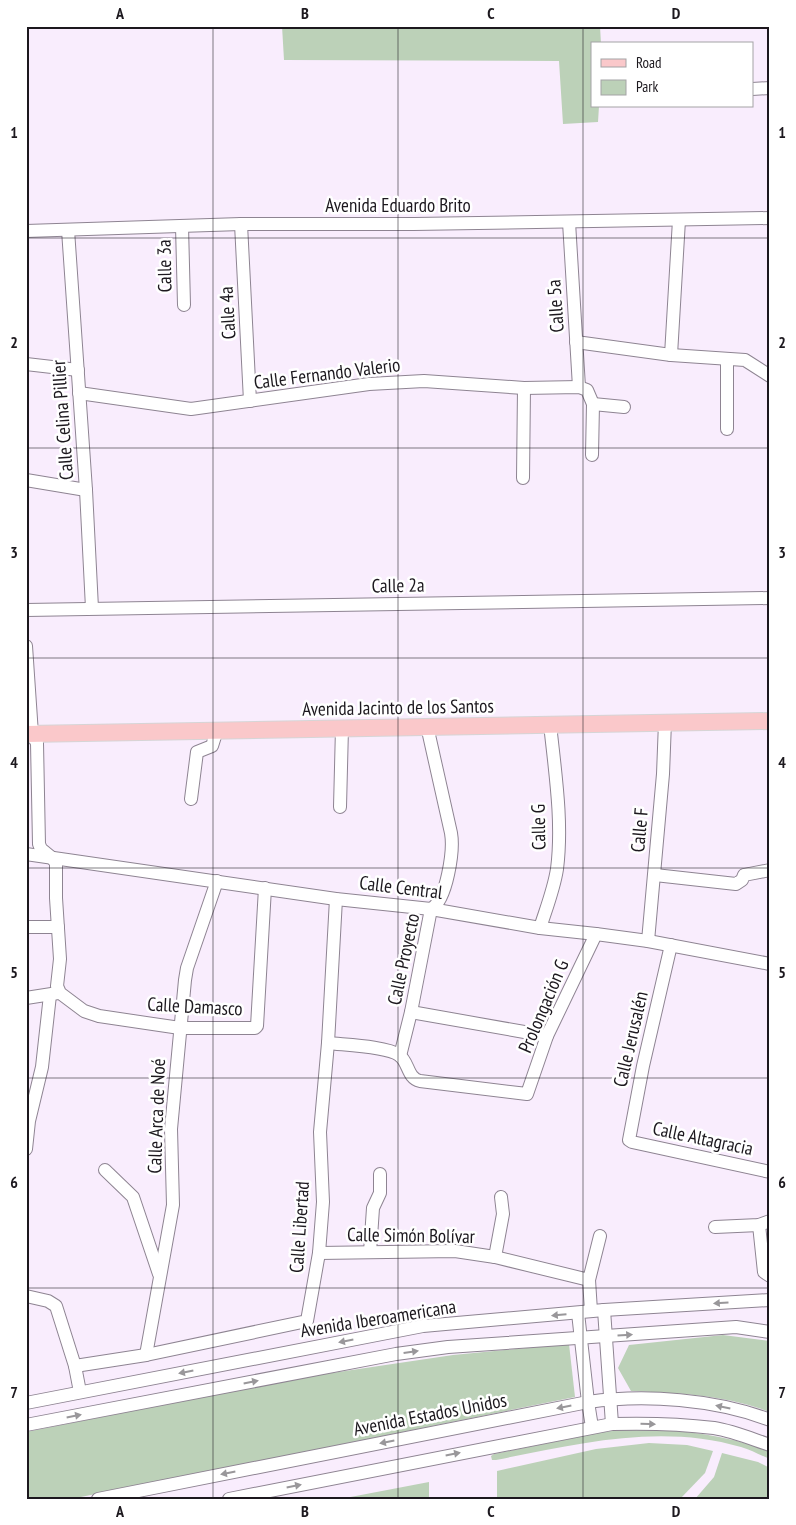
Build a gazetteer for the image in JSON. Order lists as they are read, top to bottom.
{
  "streets": {
    "main road": ["Avenida Jacinto de los Santos"],
    "street": [
      "Avenida Eduardo Brito",
      "Calle 3a",
      "Calle 5a",
      "Calle 4a",
      "Calle Fernando Valerio",
      "Calle Celina Pillier",
      "Calle 2a",
      "Calle G",
      "Calle F",
      "Calle Central",
      "Calle Proyecto",
      "Calle Damasco",
      "Prolongación G",
      "Calle Jerusalén",
      "Calle Arca de Noé",
      "Calle Altagracia",
      "Calle Libertad",
      "Calle Simón Bolívar",
      "Avenida Iberoamericana",
      "Avenida Estados Unidos"
    ]
  },
  "crossings": [
    ["Avenida Eduardo Brito", "Calle 3a"],
    ["Avenida Eduardo Brito", "Calle 5a"],
    ["Avenida Eduardo Brito", "Calle 4a"],
    ["Avenida Eduardo Brito", "Calle Celina Pillier"],
    ["Calle 5a", "Calle Fernando Valerio"],
    ["Calle 4a", "Calle Fernando Valerio"],
    ["Calle Fernando Valerio", "Calle Celina Pillier"],
    ["Calle Celina Pillier", "Calle 2a"],
    ["Avenida Jacinto de los Santos", "Calle G"],
    ["Avenida Jacinto de los Santos", "Calle F"],
    ["Avenida Jacinto de los Santos", "Calle Proyecto"],
    ["Calle G", "Calle Central"],
    ["Calle F", "Calle Central"],
    ["Calle Central", "Calle Proyecto"],
    ["Calle Central", "Calle Damasco"],
    ["Calle Central", "Prolongación G"],
    ["Calle Central", "Calle Jerusalén"],
    ["Calle Central", "Calle Arca de Noé"],
    ["Calle Central", "Calle Libertad"],
    ["Calle Proyecto", "Prolongación G"],
    ["Calle Damasco", "Calle Arca de Noé"],
    ["Calle Jerusalén", "Calle Altagracia"],
    ["Calle Arca de Noé", "Calle Libertad"],
    ["Calle Libertad", "Calle Simón Bolívar"]
  ],
  "legend": ["Road", "Park"],
  "grid": {
    "columns": [
      "A",
      "B",
      "C",
      "D"
    ],
    "rows": [
      "1",
      "2",
      "3",
      "4",
      "5",
      "6",
      "7"
    ]
  }
}
